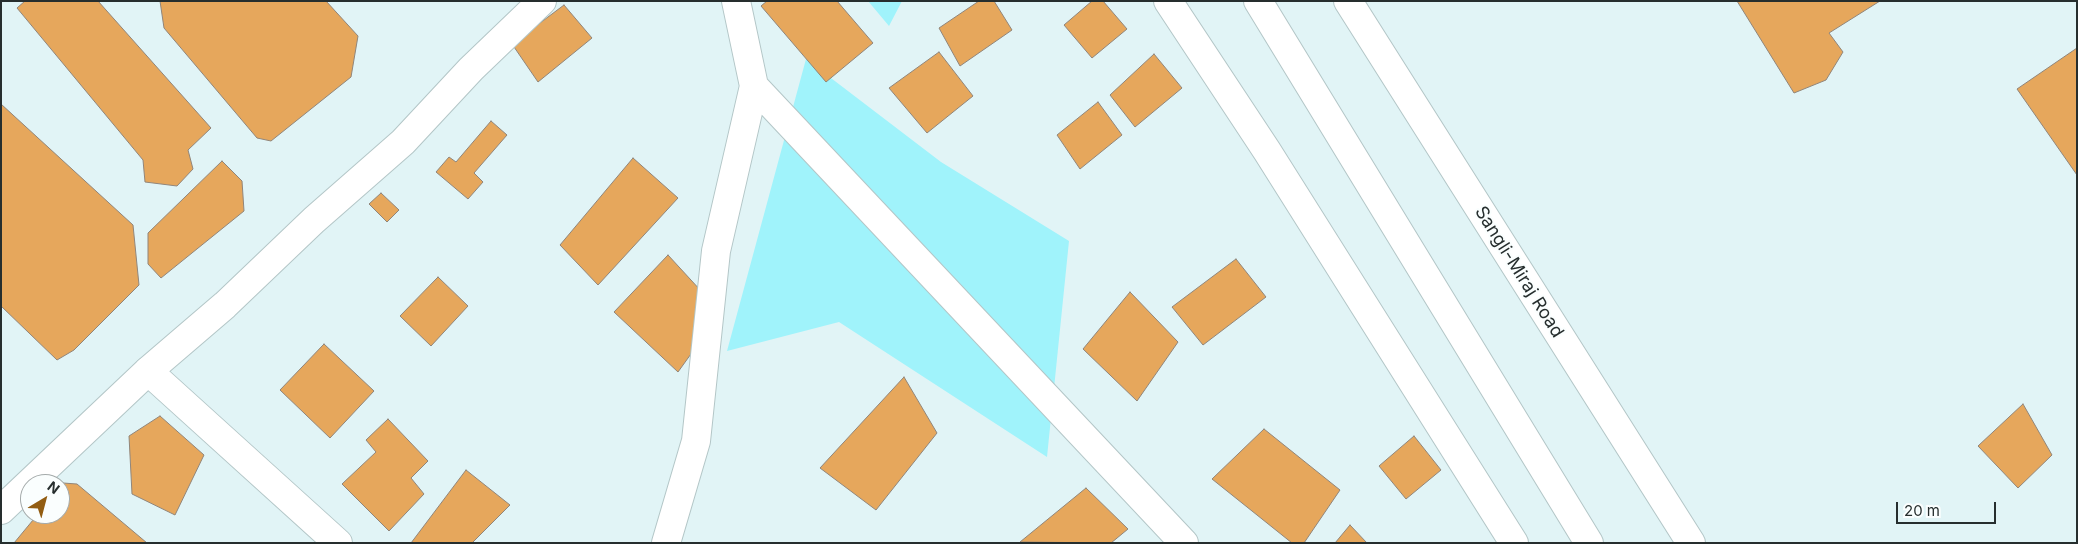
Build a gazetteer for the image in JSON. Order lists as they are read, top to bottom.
{
  "streets": {
    "main road": ["Sangli-Miraj Road"]
  },
  "scale_bar": "20 m",
  "north": "top right"
}
